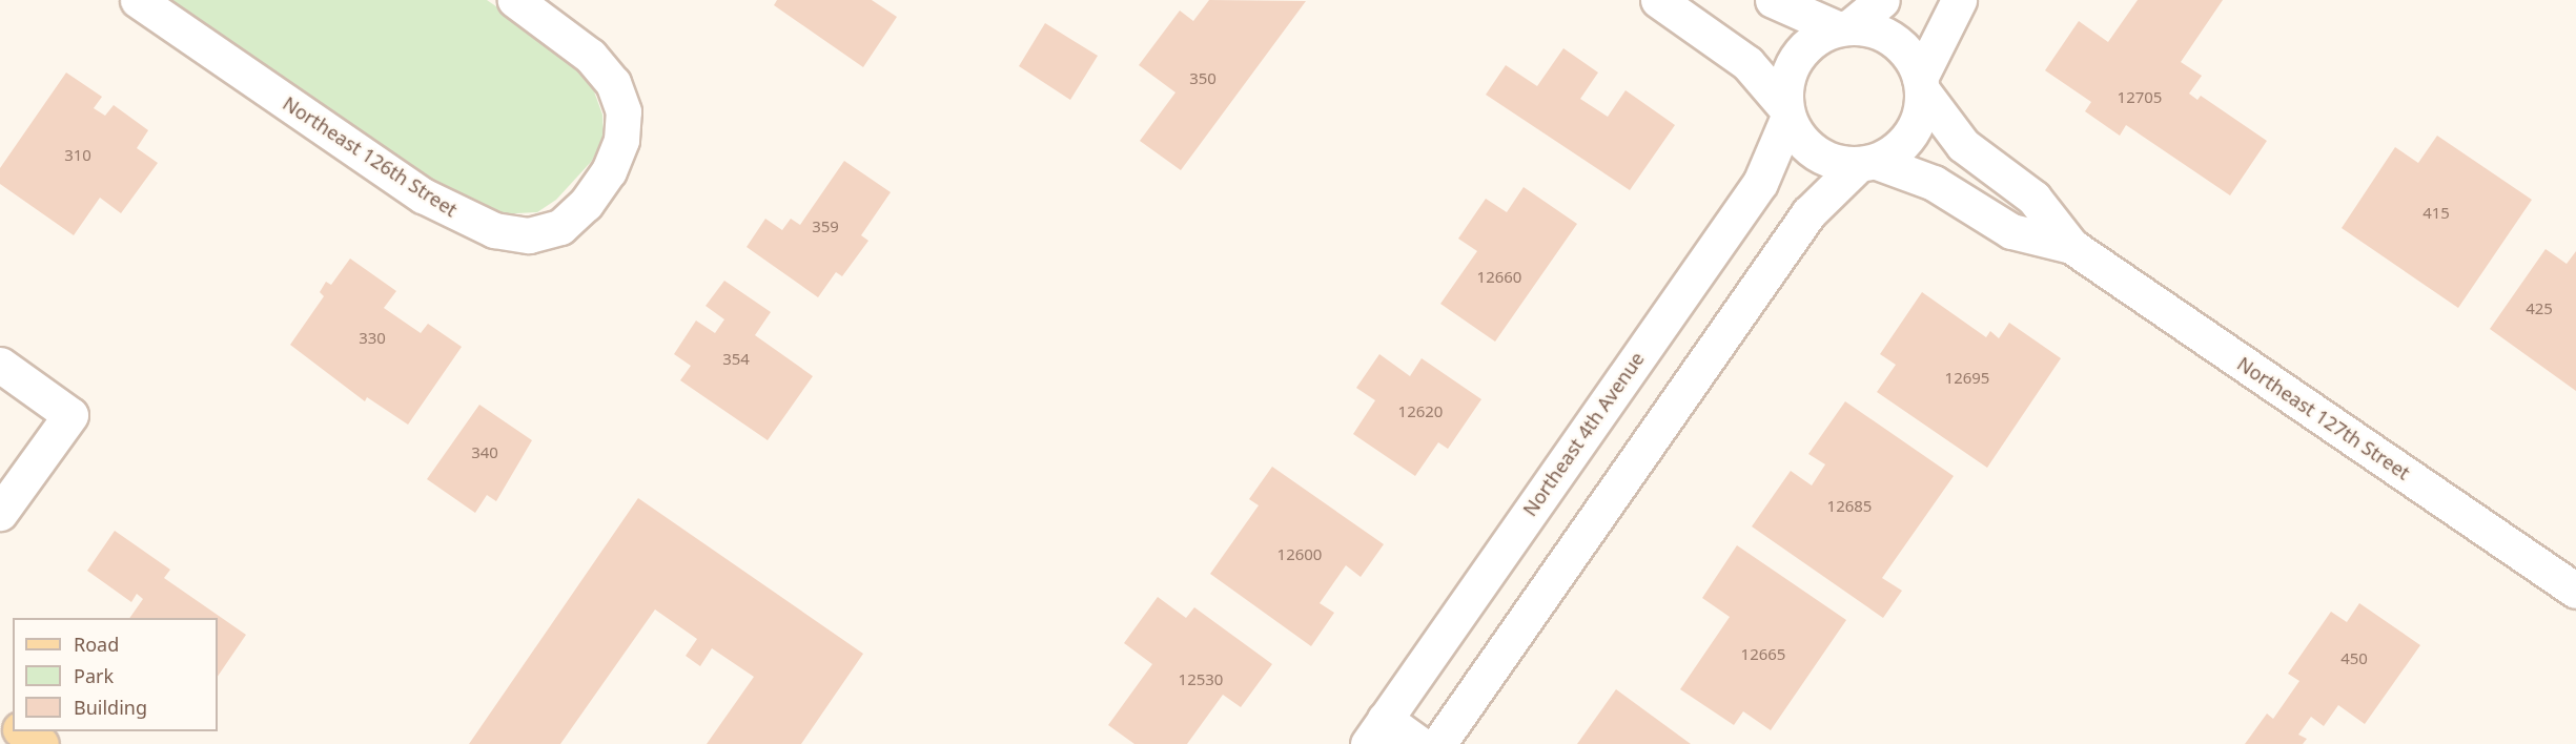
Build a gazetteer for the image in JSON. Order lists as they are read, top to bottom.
{
  "streets": {
    "street": ["Northeast 126th Street", "Northeast 127th Street", "Northeast 4th Avenue"]
  },
  "crossings": [
    ["Northeast 127th Street", "Northeast 4th Avenue"]
  ],
  "house_numbers": [
    "350",
    "12705",
    "310",
    "415",
    "359",
    "12660",
    "425",
    "330",
    "354",
    "12695",
    "12620",
    "340",
    "12685",
    "12600",
    "12665",
    "450",
    "12530"
  ],
  "legend": ["Road", "Park", "Building"]
}
